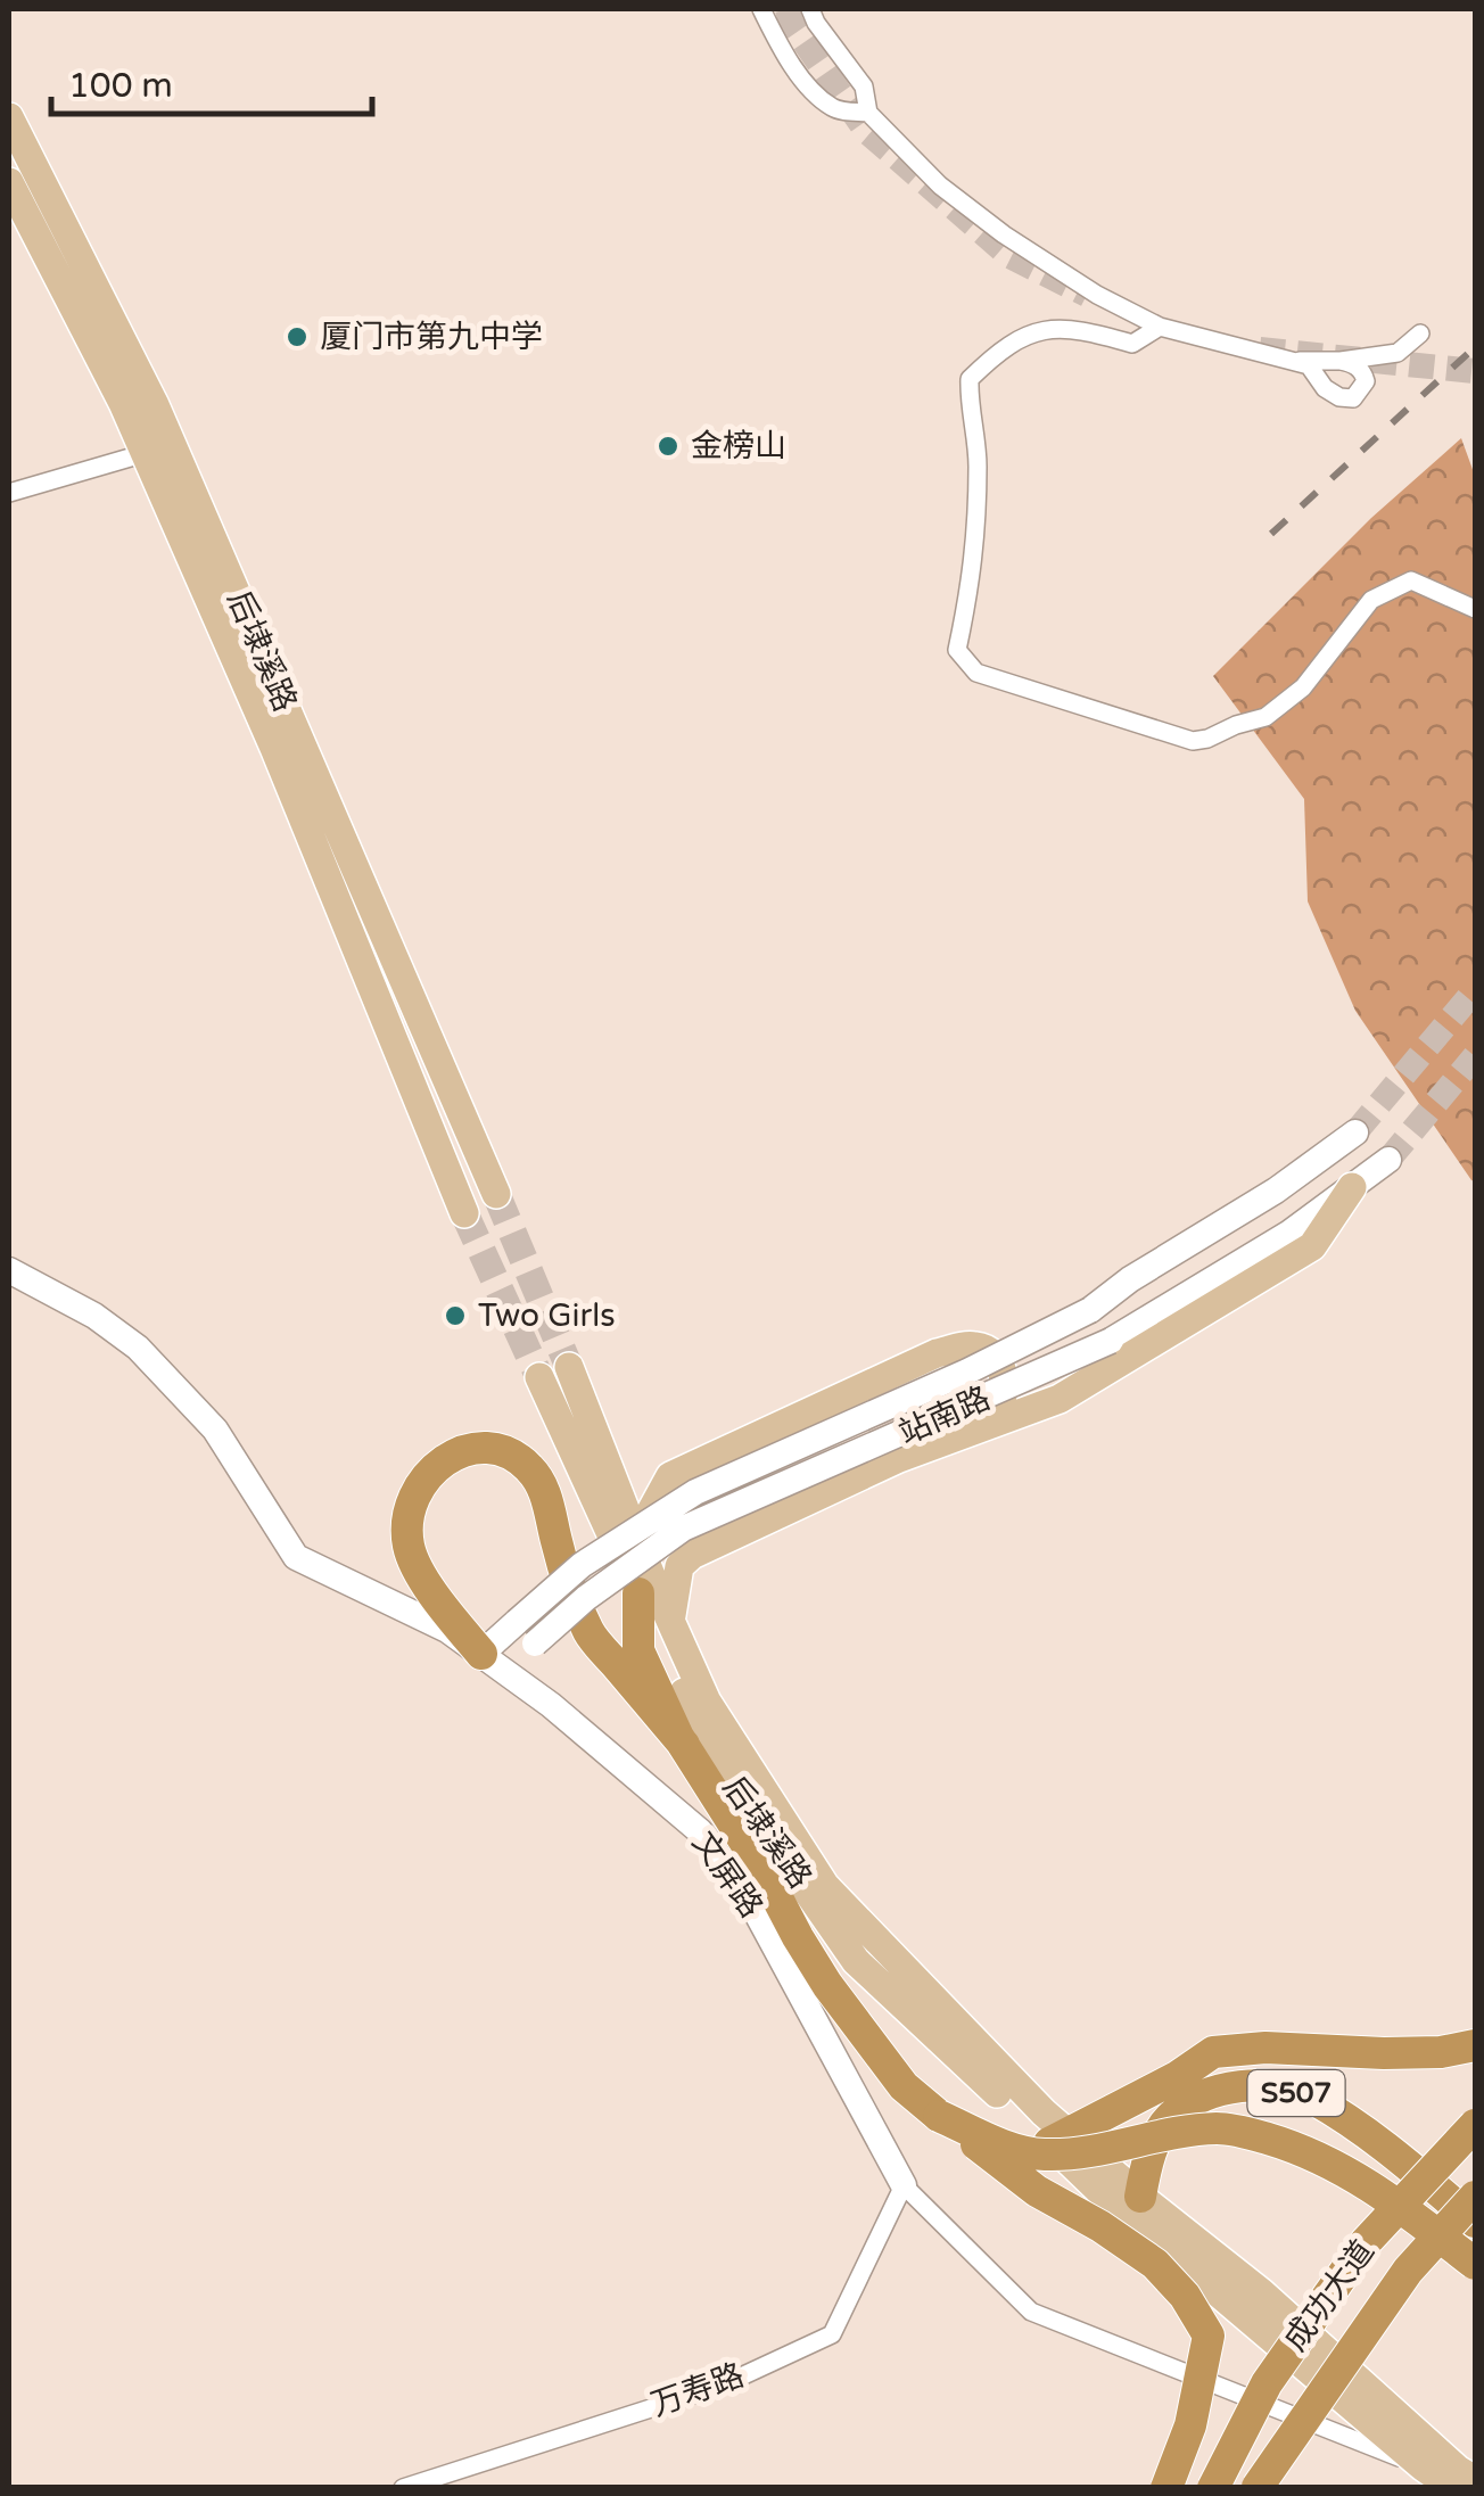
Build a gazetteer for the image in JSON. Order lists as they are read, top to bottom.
{
  "streets": {
    "highway": ["S507", "成功大道"],
    "main road": ["后埭溪路", "站南路", "文屏路"],
    "street": ["万寿路"]
  },
  "crossings": [
    ["站南路", "文屏路"],
    ["文屏路", "万寿路"]
  ],
  "places": ["厦门市第九中学", "金榜山", "Two Girls"],
  "scale_bar": "100 m"
}
